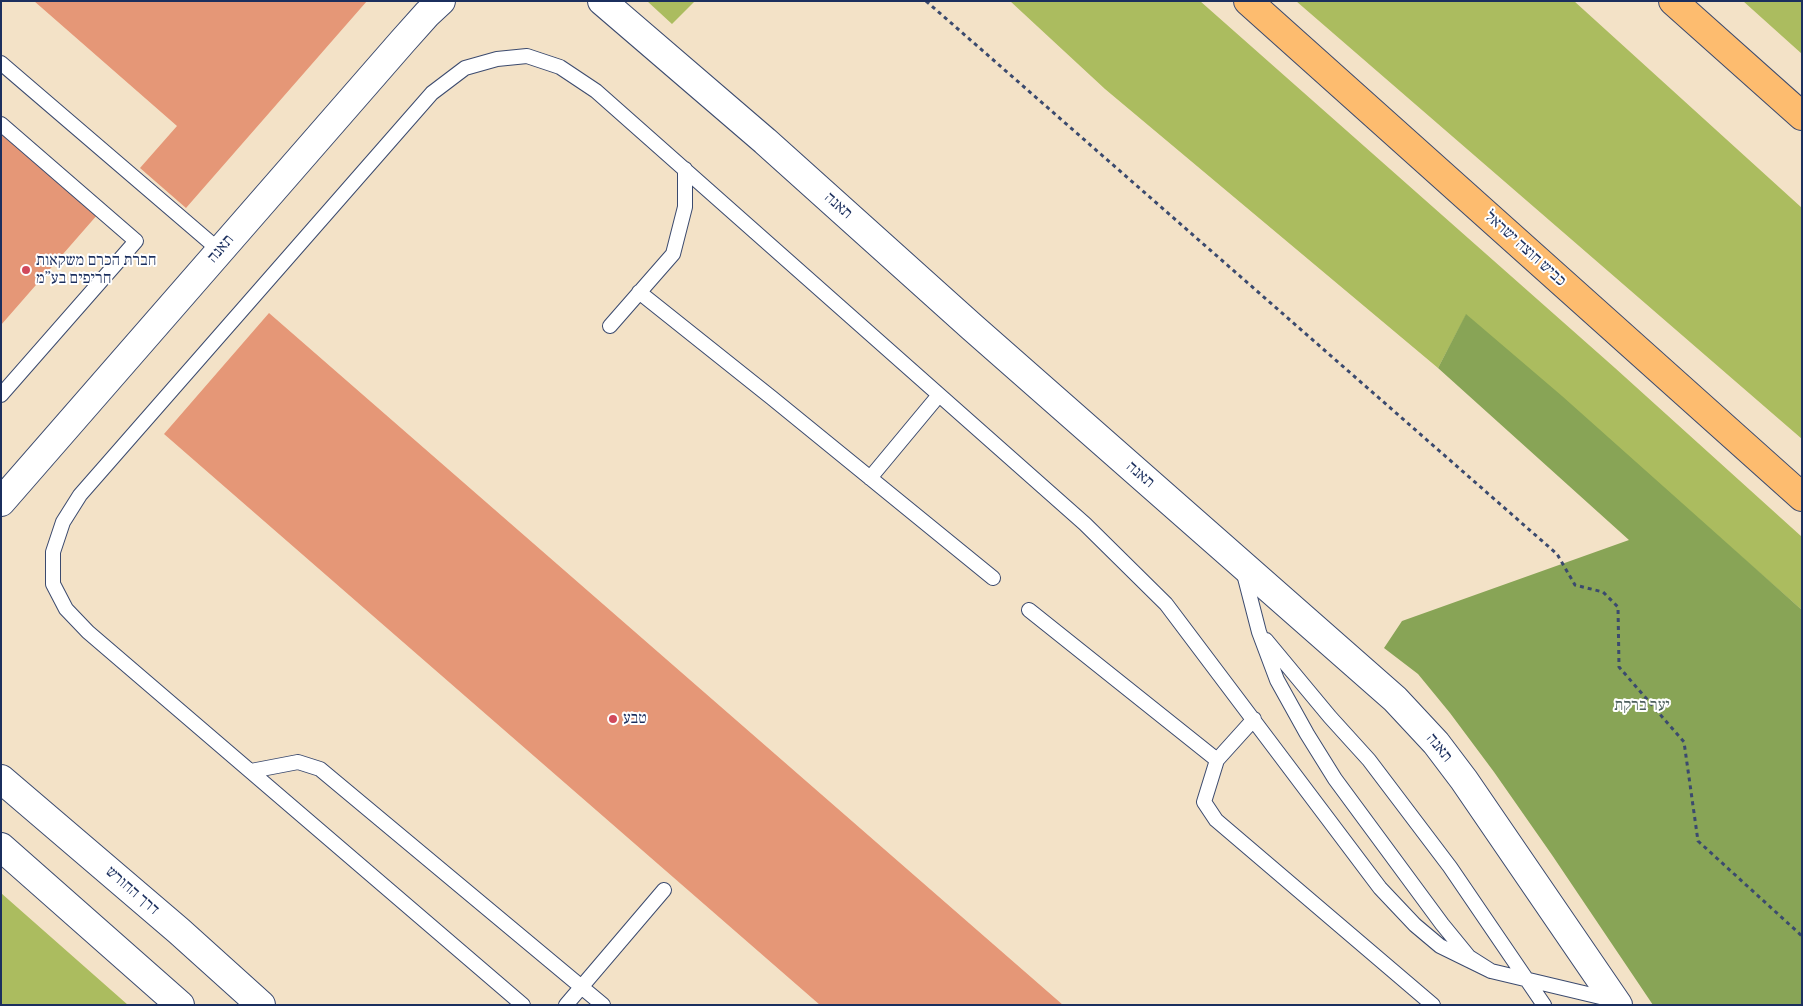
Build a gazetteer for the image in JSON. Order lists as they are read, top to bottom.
{
  "streets": {
    "highway": ["כביש חוצה ישראל"],
    "street": ["תאנה", "דרך החורש"]
  },
  "parks": ["יער ברקת"],
  "places": ["חברת הכרם משקאות חריפים בע\"מ", "טבע"]
}
